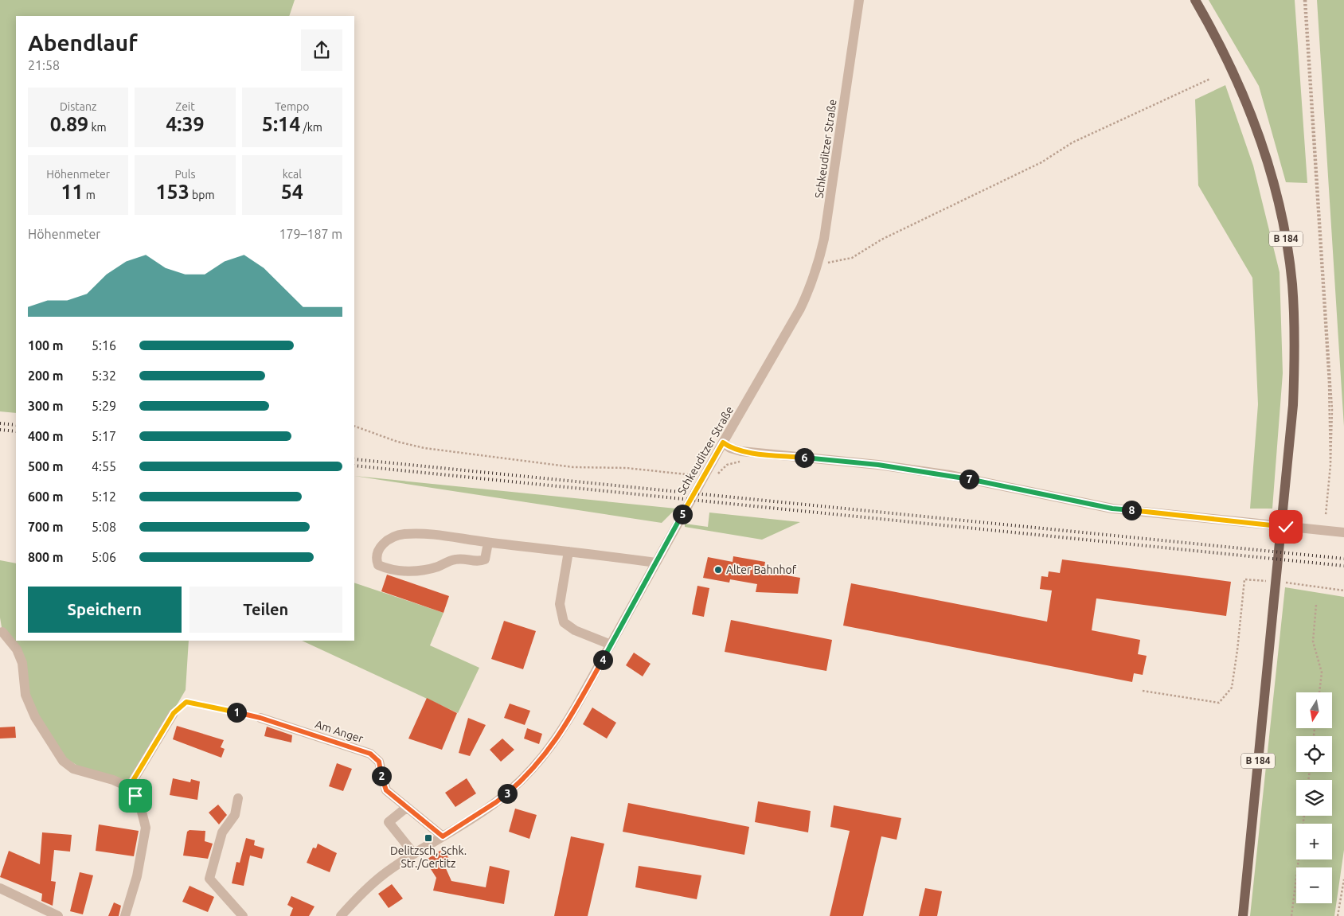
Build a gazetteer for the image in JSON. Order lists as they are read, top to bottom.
{
  "streets": {
    "main road": ["B 184"],
    "street": ["Schkeuditzer Straße", "Am Anger"]
  },
  "crossings": [
    ["Schkeuditzer Straße", "Am Anger"]
  ],
  "places": {
    "other": ["Alter Bahnhof"],
    "transit": ["Delitzsch, Schk. Str./Gertitz"]
  },
  "north": "bottom",
  "page": {
    "heading": ["Abendlauf", "21:58"],
    "stats": [
      ["Distanz", "0.89 km"],
      ["Zeit", "4:39"],
      ["Tempo", "5:14 /km"],
      ["Höhenmeter", "11 m"],
      ["Puls", "153 bpm"],
      ["kcal", "54"]
    ],
    "chart": ["Höhenmeter", "179–187 m"],
    "list": [
      {
        "name": "100 m",
        "note": "5:16"
      },
      {
        "name": "200 m",
        "note": "5:32"
      },
      {
        "name": "300 m",
        "note": "5:29"
      },
      {
        "name": "400 m",
        "note": "5:17"
      },
      {
        "name": "500 m",
        "note": "4:55"
      },
      {
        "name": "600 m",
        "note": "5:12"
      },
      {
        "name": "700 m",
        "note": "5:08"
      },
      {
        "name": "800 m",
        "note": "5:06"
      }
    ],
    "pins": [
      "6",
      "7",
      "8",
      "5",
      "4",
      "1",
      "2",
      "3"
    ],
    "buttons": ["Speichern", "Teilen"],
    "map_buttons": ["+", "−"]
  }
}
